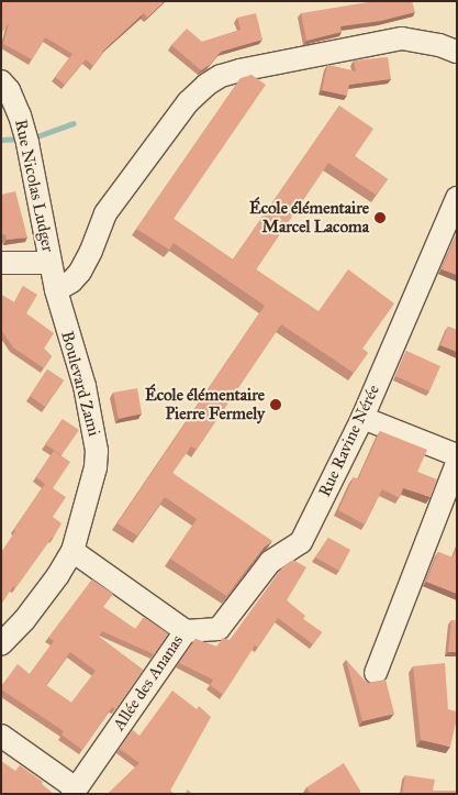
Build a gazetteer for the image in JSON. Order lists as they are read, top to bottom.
{
  "streets": {
    "street": [
      "Rue Nicolas Ludger",
      "Boulevard Zami",
      "Rue Ravine Nérée",
      "Allée des Ananas"
    ]
  },
  "crossings": [
    ["Rue Nicolas Ludger", "Boulevard Zami"],
    ["Boulevard Zami", "Allée des Ananas"],
    ["Rue Ravine Nérée", "Allée des Ananas"]
  ],
  "places": ["École élémentaire Marcel Lacoma", "École élémentaire Pierre Fermely"]
}
